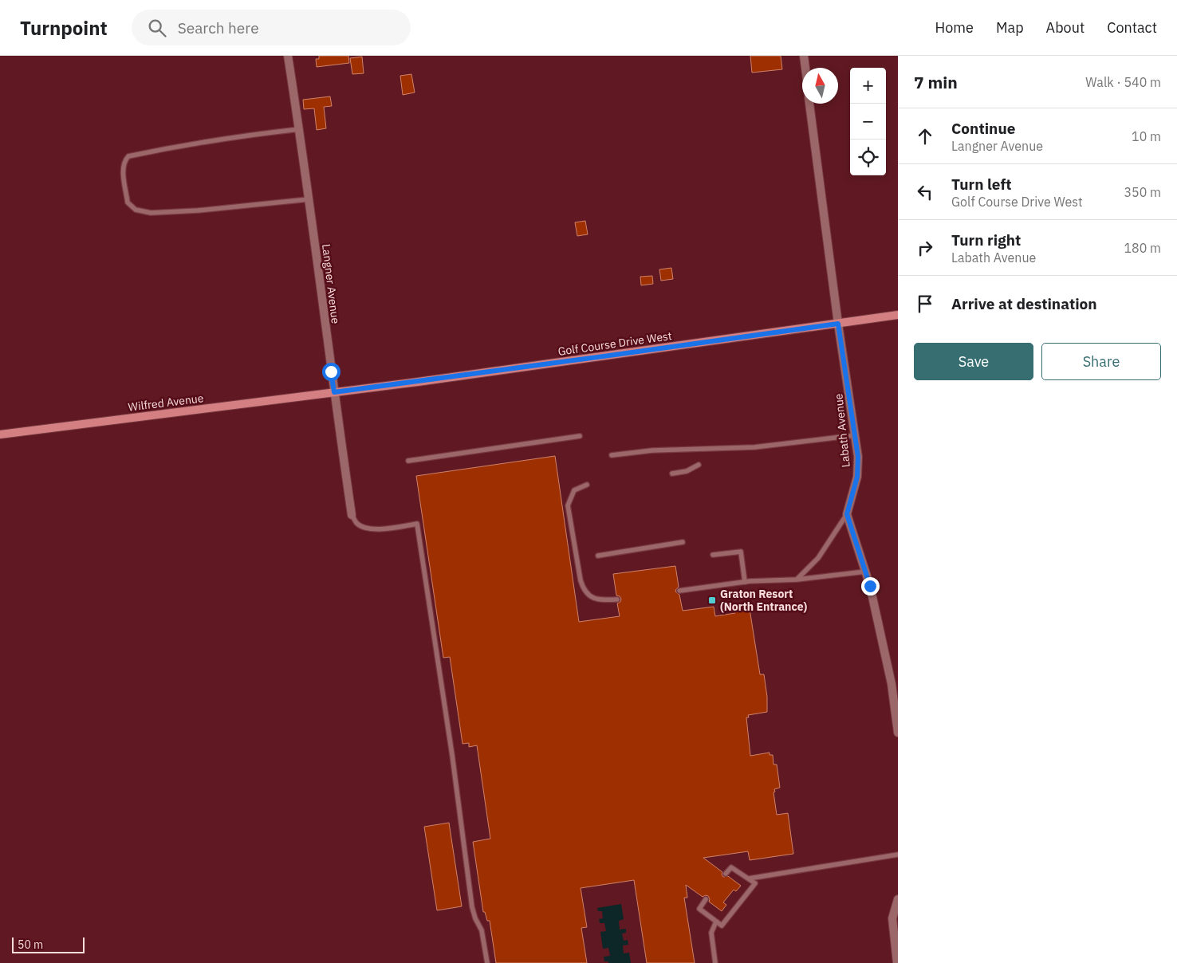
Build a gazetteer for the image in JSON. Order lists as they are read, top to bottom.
{
  "streets": {
    "street": [
      "Langner Avenue",
      "Golf Course Drive West",
      "Wilfred Avenue",
      "Labath Avenue"
    ]
  },
  "crossings": [
    ["Langner Avenue", "Golf Course Drive West"],
    ["Langner Avenue", "Wilfred Avenue"],
    ["Golf Course Drive West", "Wilfred Avenue"],
    ["Golf Course Drive West", "Labath Avenue"]
  ],
  "places": {
    "transit": ["Graton Resort (North Entrance)"]
  },
  "scale_bar": "50 m",
  "north": "top",
  "page": {
    "header": "Turnpoint",
    "search": "Search here",
    "nav": [
      "Home",
      "Map",
      "About",
      "Contact"
    ],
    "heading": ["7 min", "Walk · 540 m"],
    "map_buttons": ["+", "−"],
    "list": [
      ["Continue", "Langner Avenue", "10 m"],
      ["Turn left", "Golf Course Drive West", "350 m"],
      ["Turn right", "Labath Avenue", "180 m"],
      "Arrive at destination"
    ],
    "buttons": ["Save", "Share"],
    "scale": "50 m"
  }
}
